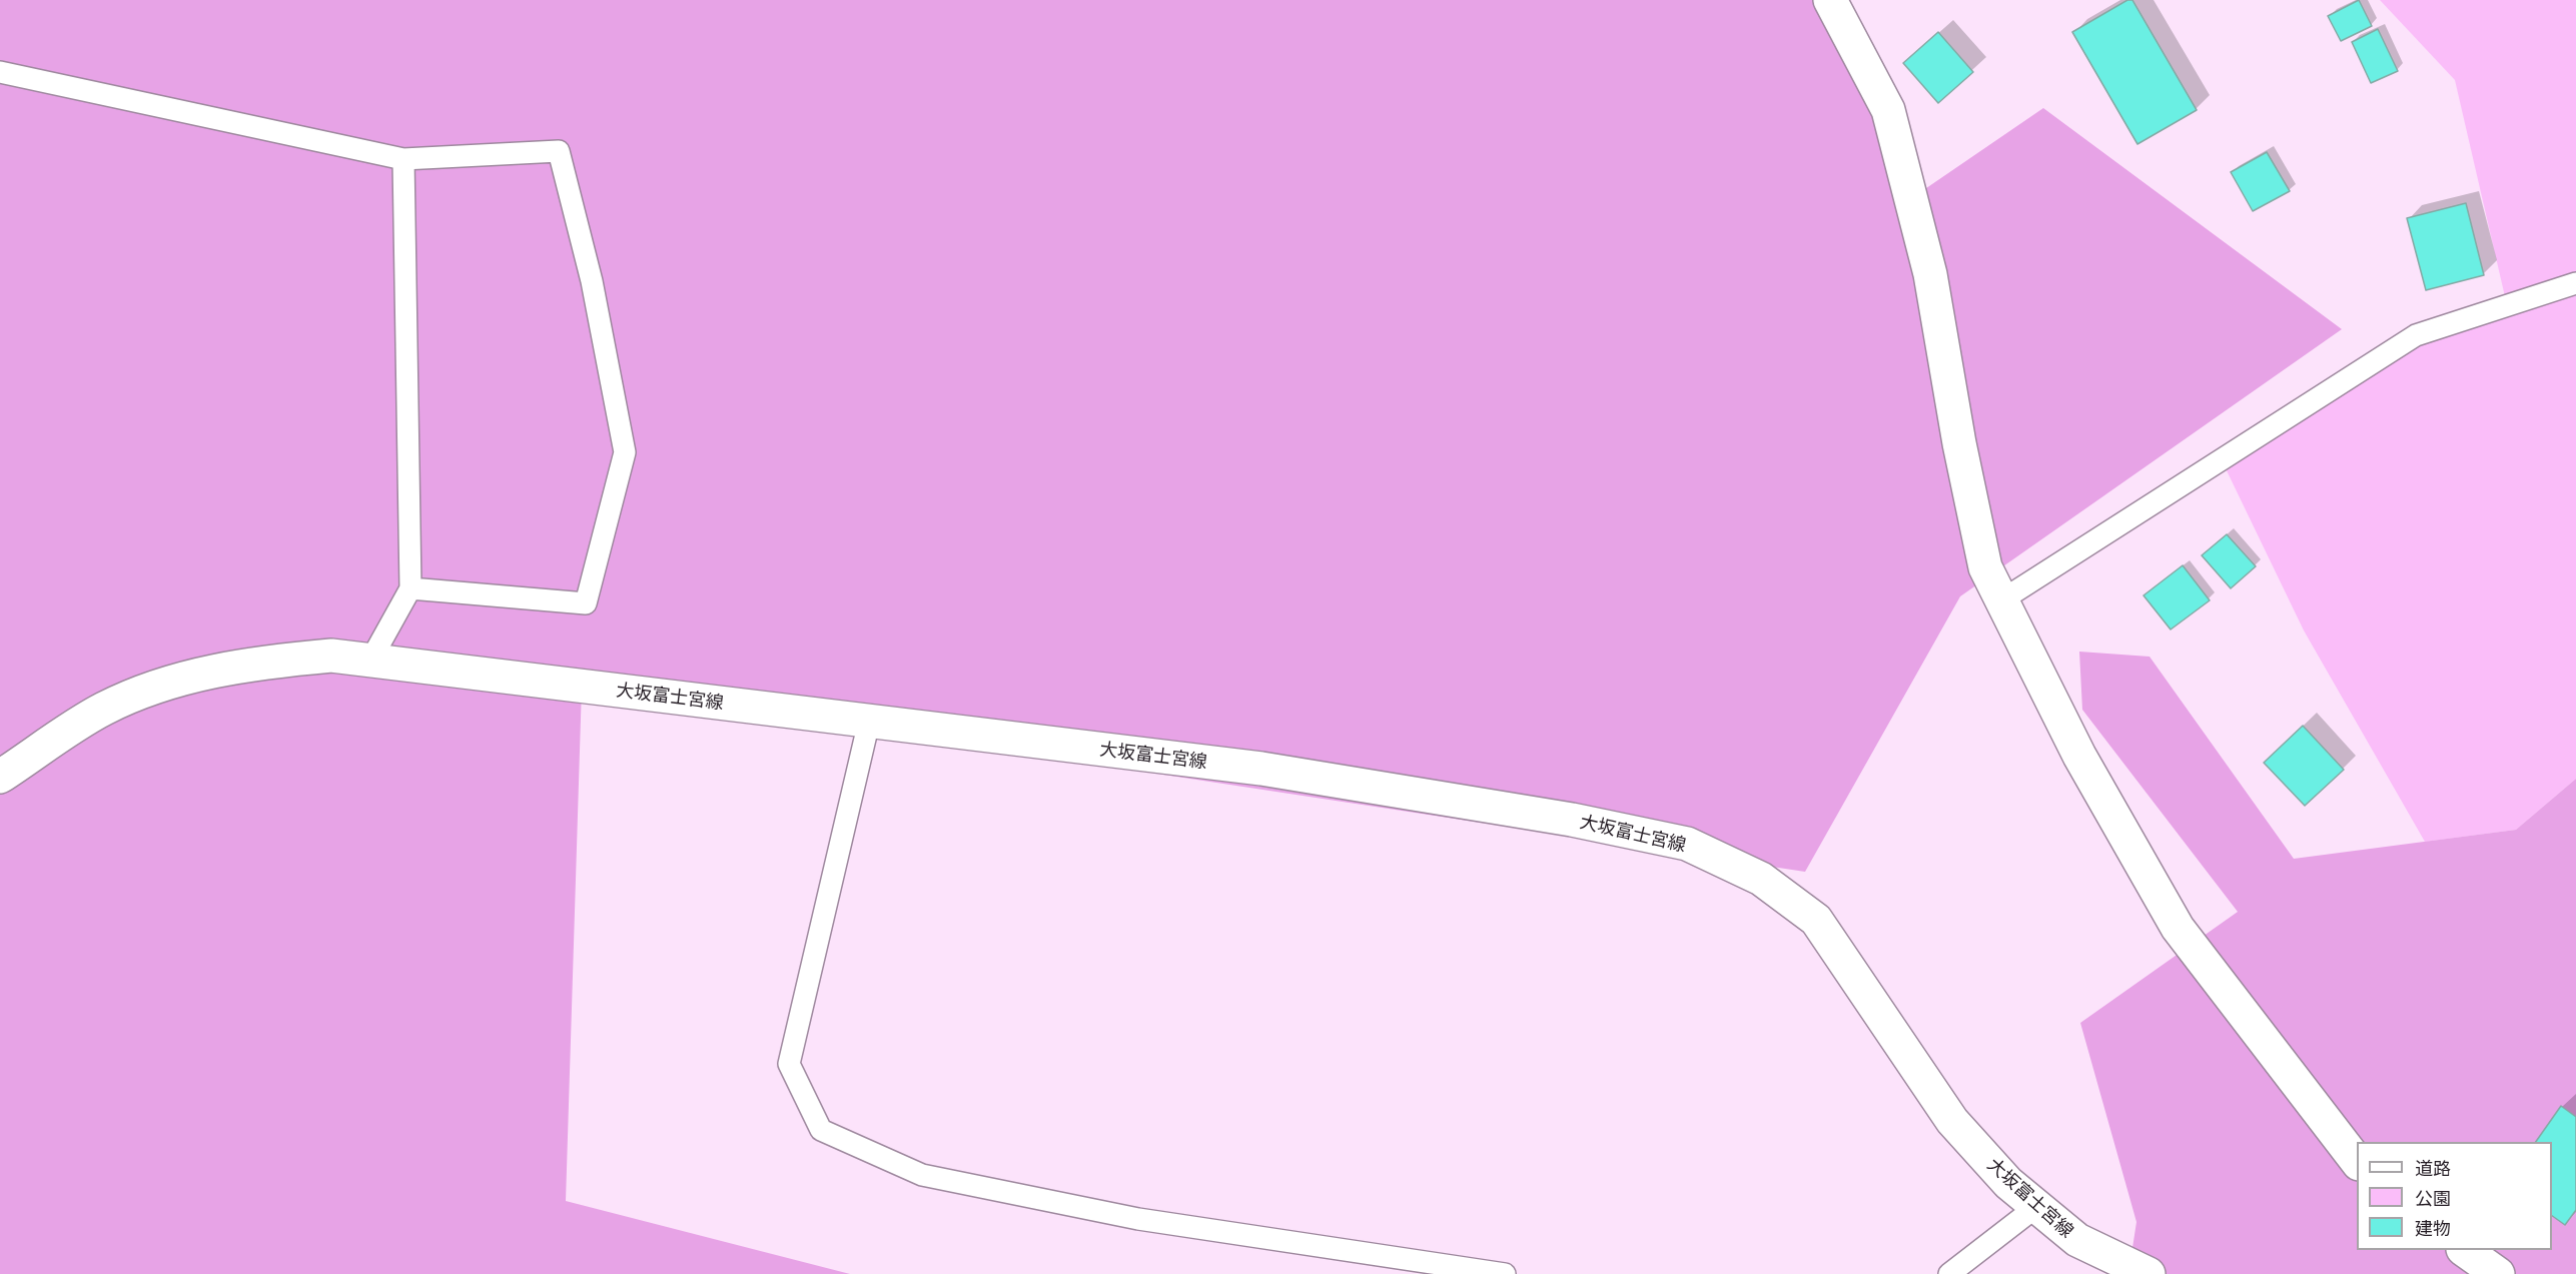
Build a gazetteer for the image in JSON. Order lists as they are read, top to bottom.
{
  "streets": {
    "main road": ["大坂富士宮線"]
  },
  "legend": ["道路", "公園", "建物"]
}
